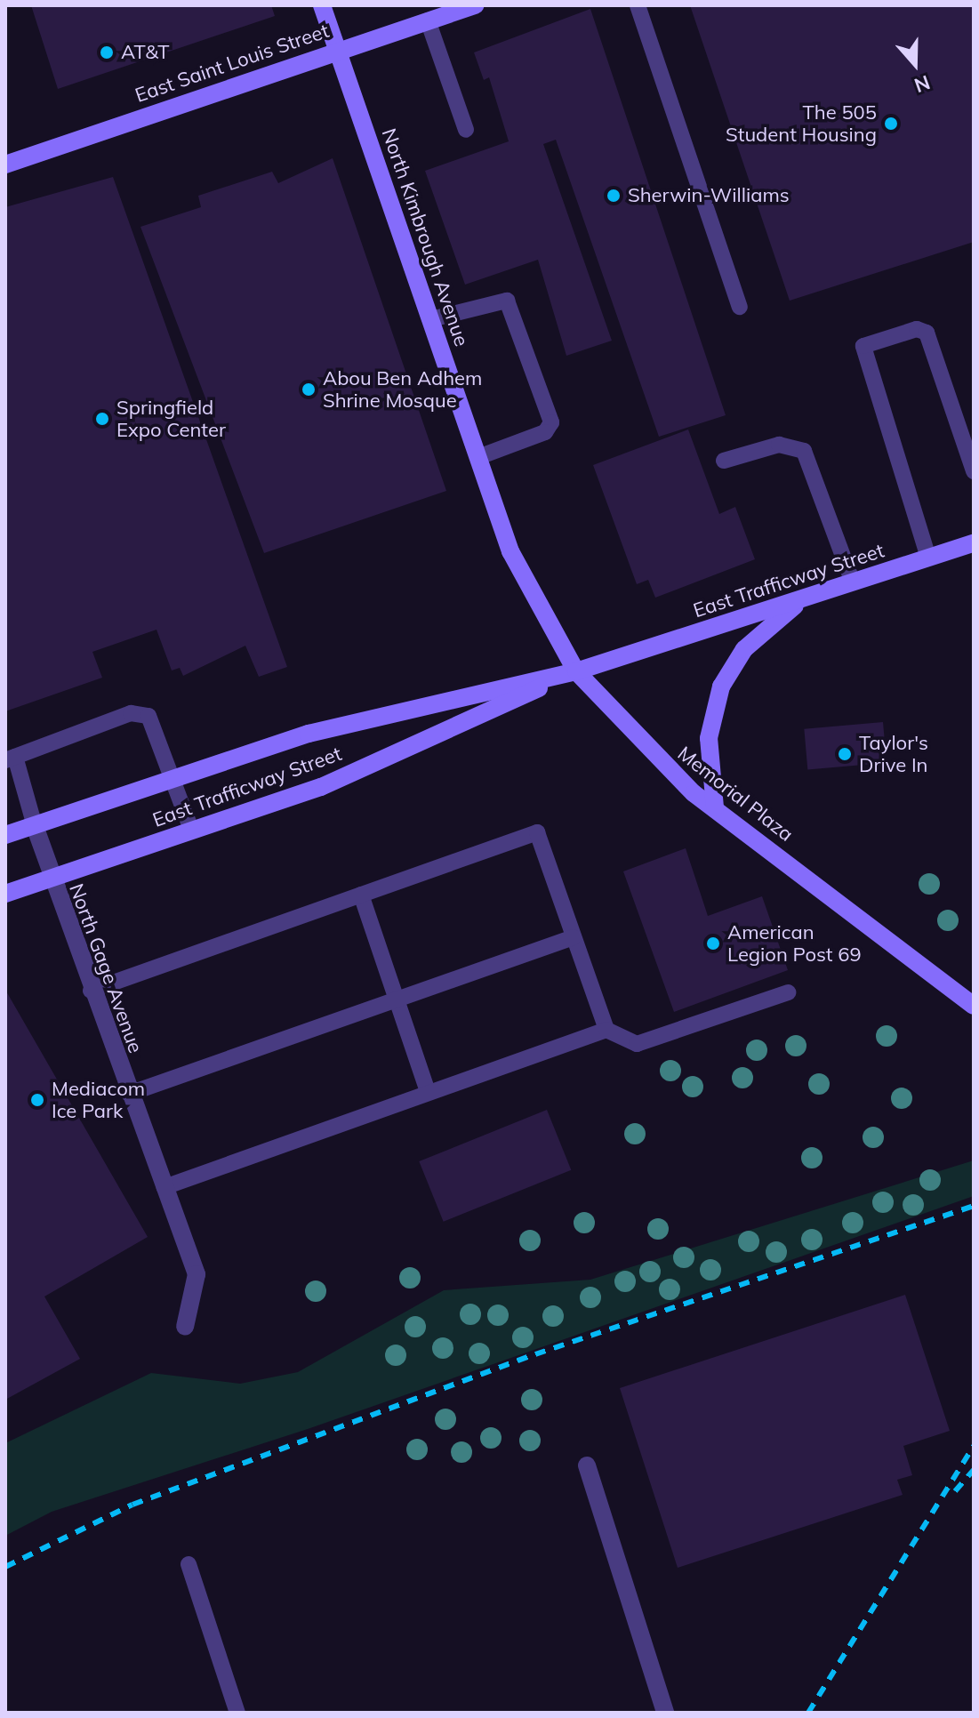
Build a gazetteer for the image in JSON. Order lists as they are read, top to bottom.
{
  "streets": {
    "main road": [
      "East Saint Louis Street",
      "North Kimbrough Avenue",
      "East Trafficway Street",
      "Memorial Plaza"
    ],
    "street": ["North Gage Avenue"]
  },
  "crossings": [
    ["East Saint Louis Street", "North Kimbrough Avenue"],
    ["North Kimbrough Avenue", "East Trafficway Street"],
    ["North Kimbrough Avenue", "Memorial Plaza"],
    ["East Trafficway Street", "Memorial Plaza"],
    ["East Trafficway Street", "North Gage Avenue"]
  ],
  "places": [
    "AT&T",
    "The 505 Student Housing",
    "Sherwin-Williams",
    "Abou Ben Adhem Shrine Mosque",
    "Springfield Expo Center",
    "Taylor's Drive In",
    "American Legion Post 69",
    "Mediacom Ice Park"
  ],
  "north": "bottom"
}
